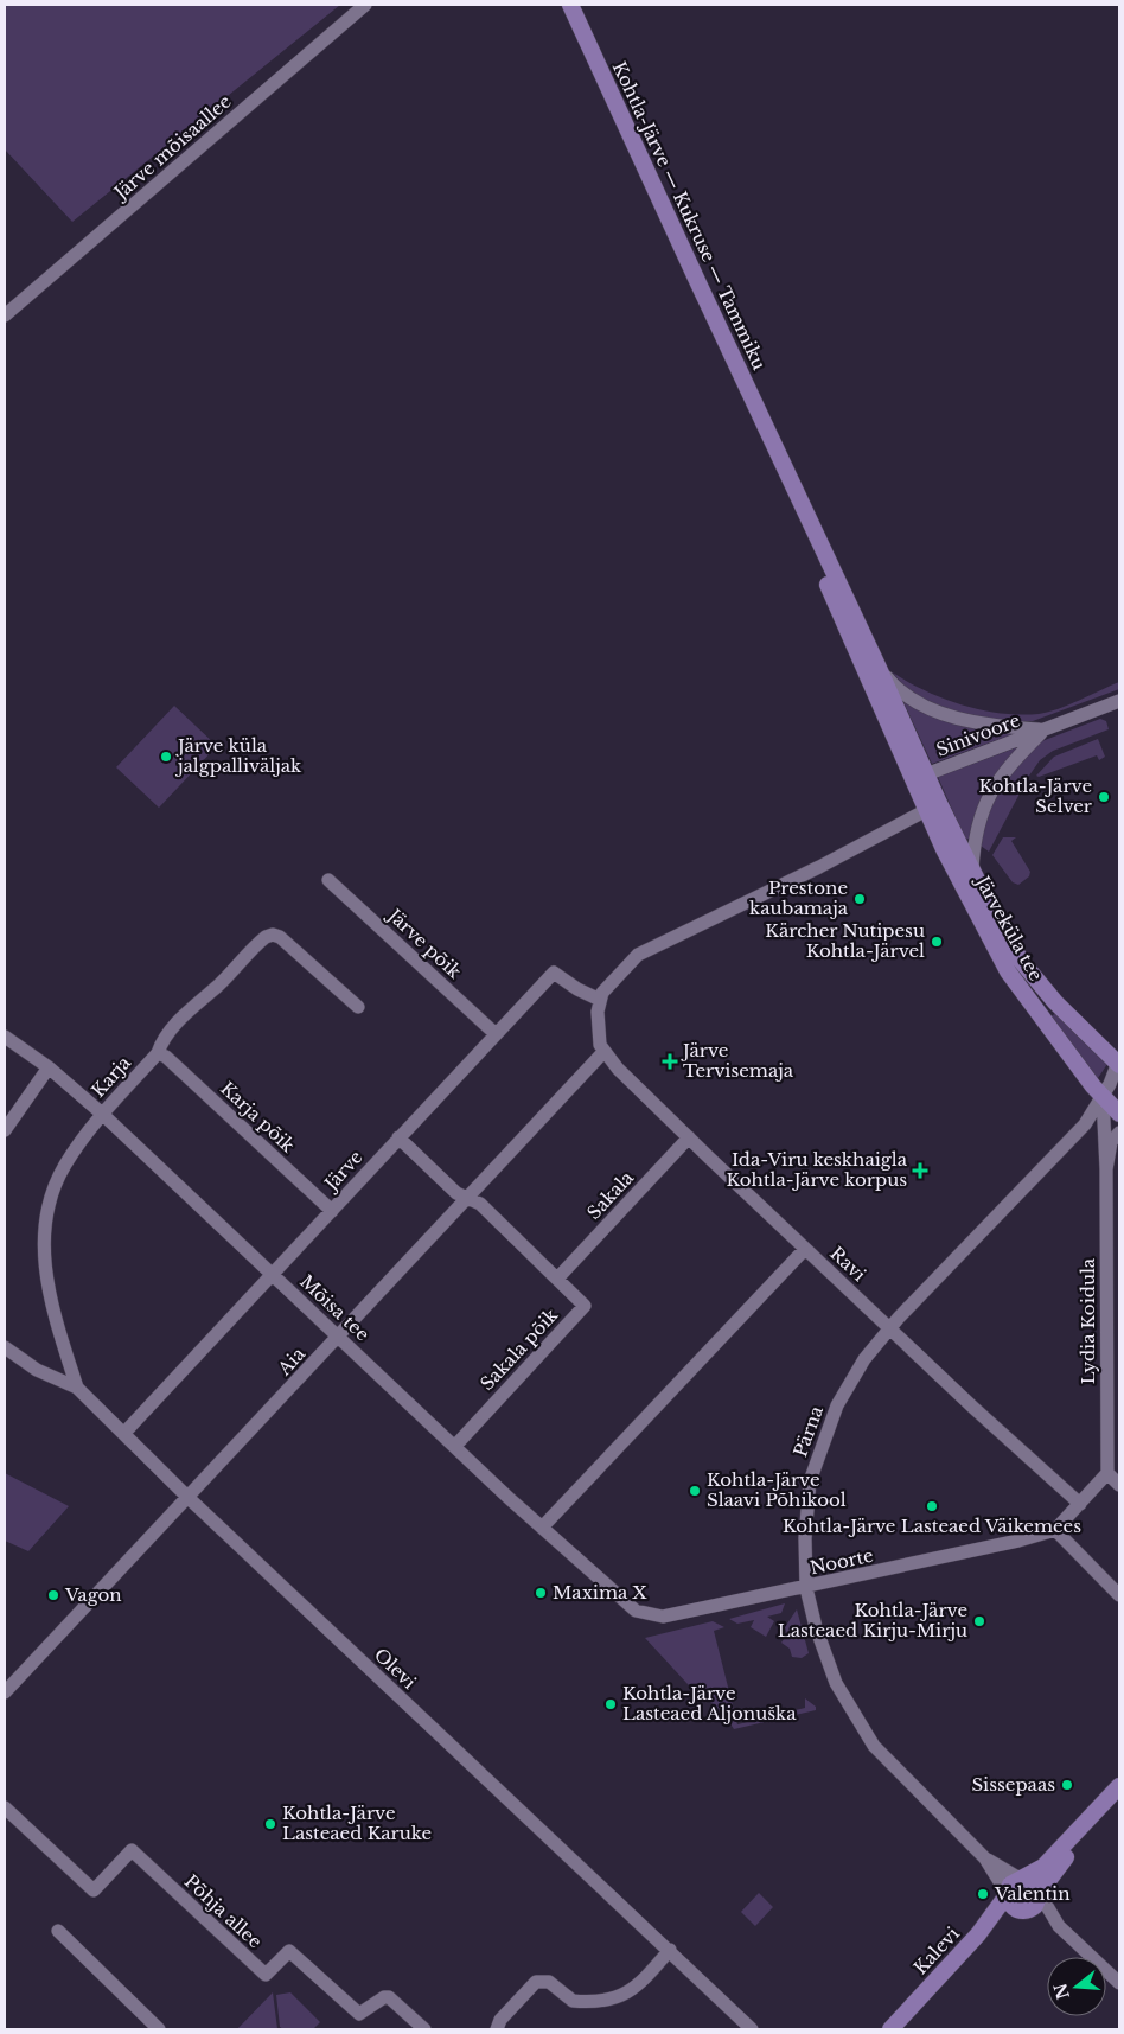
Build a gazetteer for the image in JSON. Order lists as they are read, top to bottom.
{
  "streets": {
    "main road": ["Kohtla-Järve — Kukruse — Tammiku", "Järveküla tee", "Kalevi"],
    "street": [
      "Järve mõisaallee",
      "Sinivoore",
      "Järve põik",
      "Karja",
      "Karja põik",
      "Järve",
      "Sakala",
      "Ravi",
      "Mõisa tee",
      "Lydia Koidula",
      "Sakala põik",
      "Aia",
      "Pärna",
      "Noorte",
      "Olevi",
      "Põhja allee"
    ]
  },
  "crossings": [
    ["Kohtla-Järve — Kukruse — Tammiku", "Sinivoore"],
    ["Kohtla-Järve — Kukruse — Tammiku", "Järveküla tee"],
    ["Sinivoore", "Järveküla tee"],
    ["Järveküla tee", "Lydia Koidula"],
    ["Järveküla tee", "Pärna"],
    ["Järve põik", "Järve"],
    ["Karja", "Karja põik"],
    ["Karja", "Mõisa tee"],
    ["Karja", "Olevi"],
    ["Karja põik", "Järve"],
    ["Järve", "Mõisa tee"],
    ["Järve", "Olevi"],
    ["Sakala", "Ravi"],
    ["Sakala", "Sakala põik"],
    ["Ravi", "Aia"],
    ["Ravi", "Pärna"],
    ["Mõisa tee", "Sakala põik"],
    ["Mõisa tee", "Aia"],
    ["Mõisa tee", "Noorte"],
    ["Lydia Koidula", "Pärna"],
    ["Aia", "Olevi"],
    ["Pärna", "Noorte"],
    ["Pärna", "Kalevi"]
  ],
  "places": {
    "other": [
      "Järve küla jalgpalliväljak",
      "Kohtla-Järve Selver",
      "Prestone kaubamaja",
      "Kärcher Nutipesu Kohtla-Järvel",
      "Kohtla-Järve Slaavi Põhikool",
      "Kohtla-Järve Lasteaed Väikemees",
      "Maxima X",
      "Vagon",
      "Kohtla-Järve Lasteaed Kirju-Mirju",
      "Kohtla-Järve Lasteaed Aljonuška",
      "Sissepaas",
      "Kohtla-Järve Lasteaed Karuke",
      "Valentin"
    ],
    "health": ["Järve Tervisemaja", "Ida-Viru keskhaigla Kohtla-Järve korpus"]
  },
  "north": "left"
}
